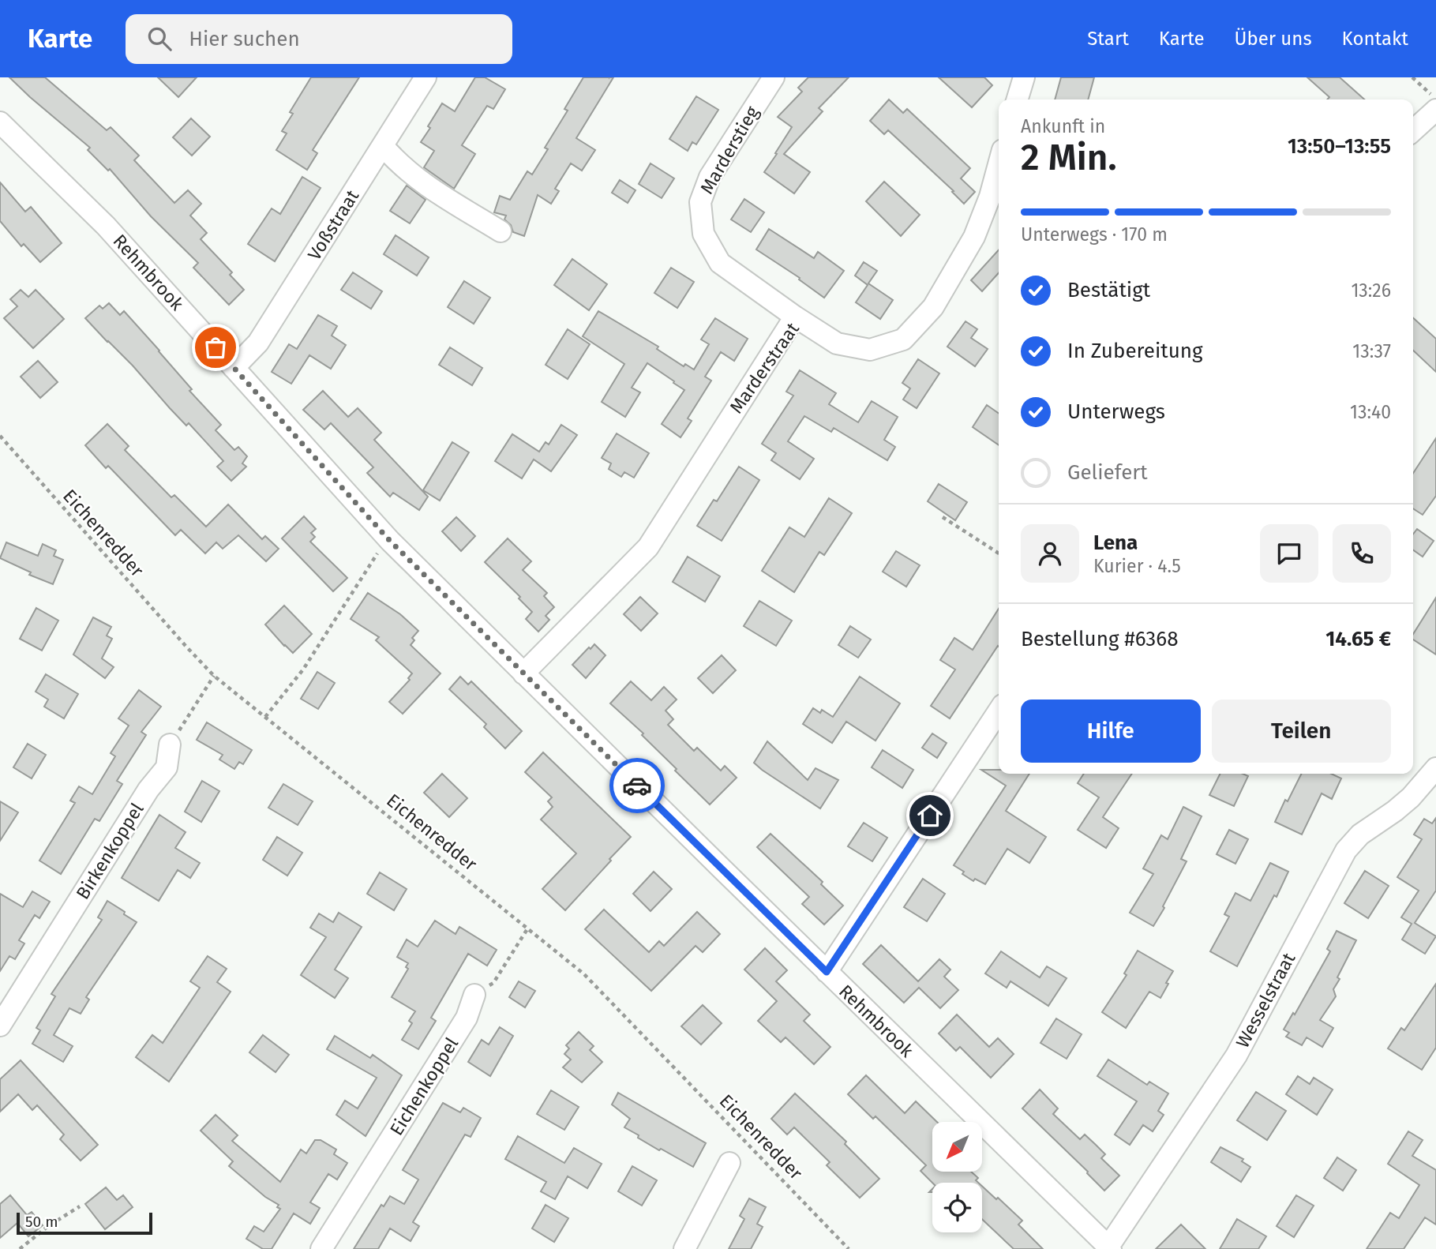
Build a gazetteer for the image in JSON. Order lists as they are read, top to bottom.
{
  "streets": {
    "street": [
      "Marderstieg",
      "Voßstraat",
      "Rehmbrook",
      "Marderstraat",
      "Birkenkoppel",
      "Wesselstraat",
      "Eichenkoppel"
    ],
    "path": ["Eichenredder"]
  },
  "crossings": [
    ["Marderstieg", "Marderstraat"],
    ["Voßstraat", "Rehmbrook"],
    ["Rehmbrook", "Marderstraat"],
    ["Rehmbrook", "Wesselstraat"]
  ],
  "scale_bar": "50 m",
  "north": "bottom left",
  "page": {
    "header": "Karte",
    "search": "Hier suchen",
    "nav": [
      "Start",
      "Karte",
      "Über uns",
      "Kontakt"
    ],
    "heading": ["2 Min.", "Ankunft in", "13:50–13:55"],
    "panel": [
      "Lena",
      "Kurier · 4.5",
      "Bestellung #6368",
      "14.65 €"
    ],
    "bar": "Unterwegs · 170 m",
    "list": [
      ["Bestätigt", "13:26"],
      ["In Zubereitung", "13:37"],
      ["Unterwegs", "13:40"],
      "Geliefert"
    ],
    "buttons": ["Hilfe", "Teilen"],
    "scale": "50 m"
  }
}
